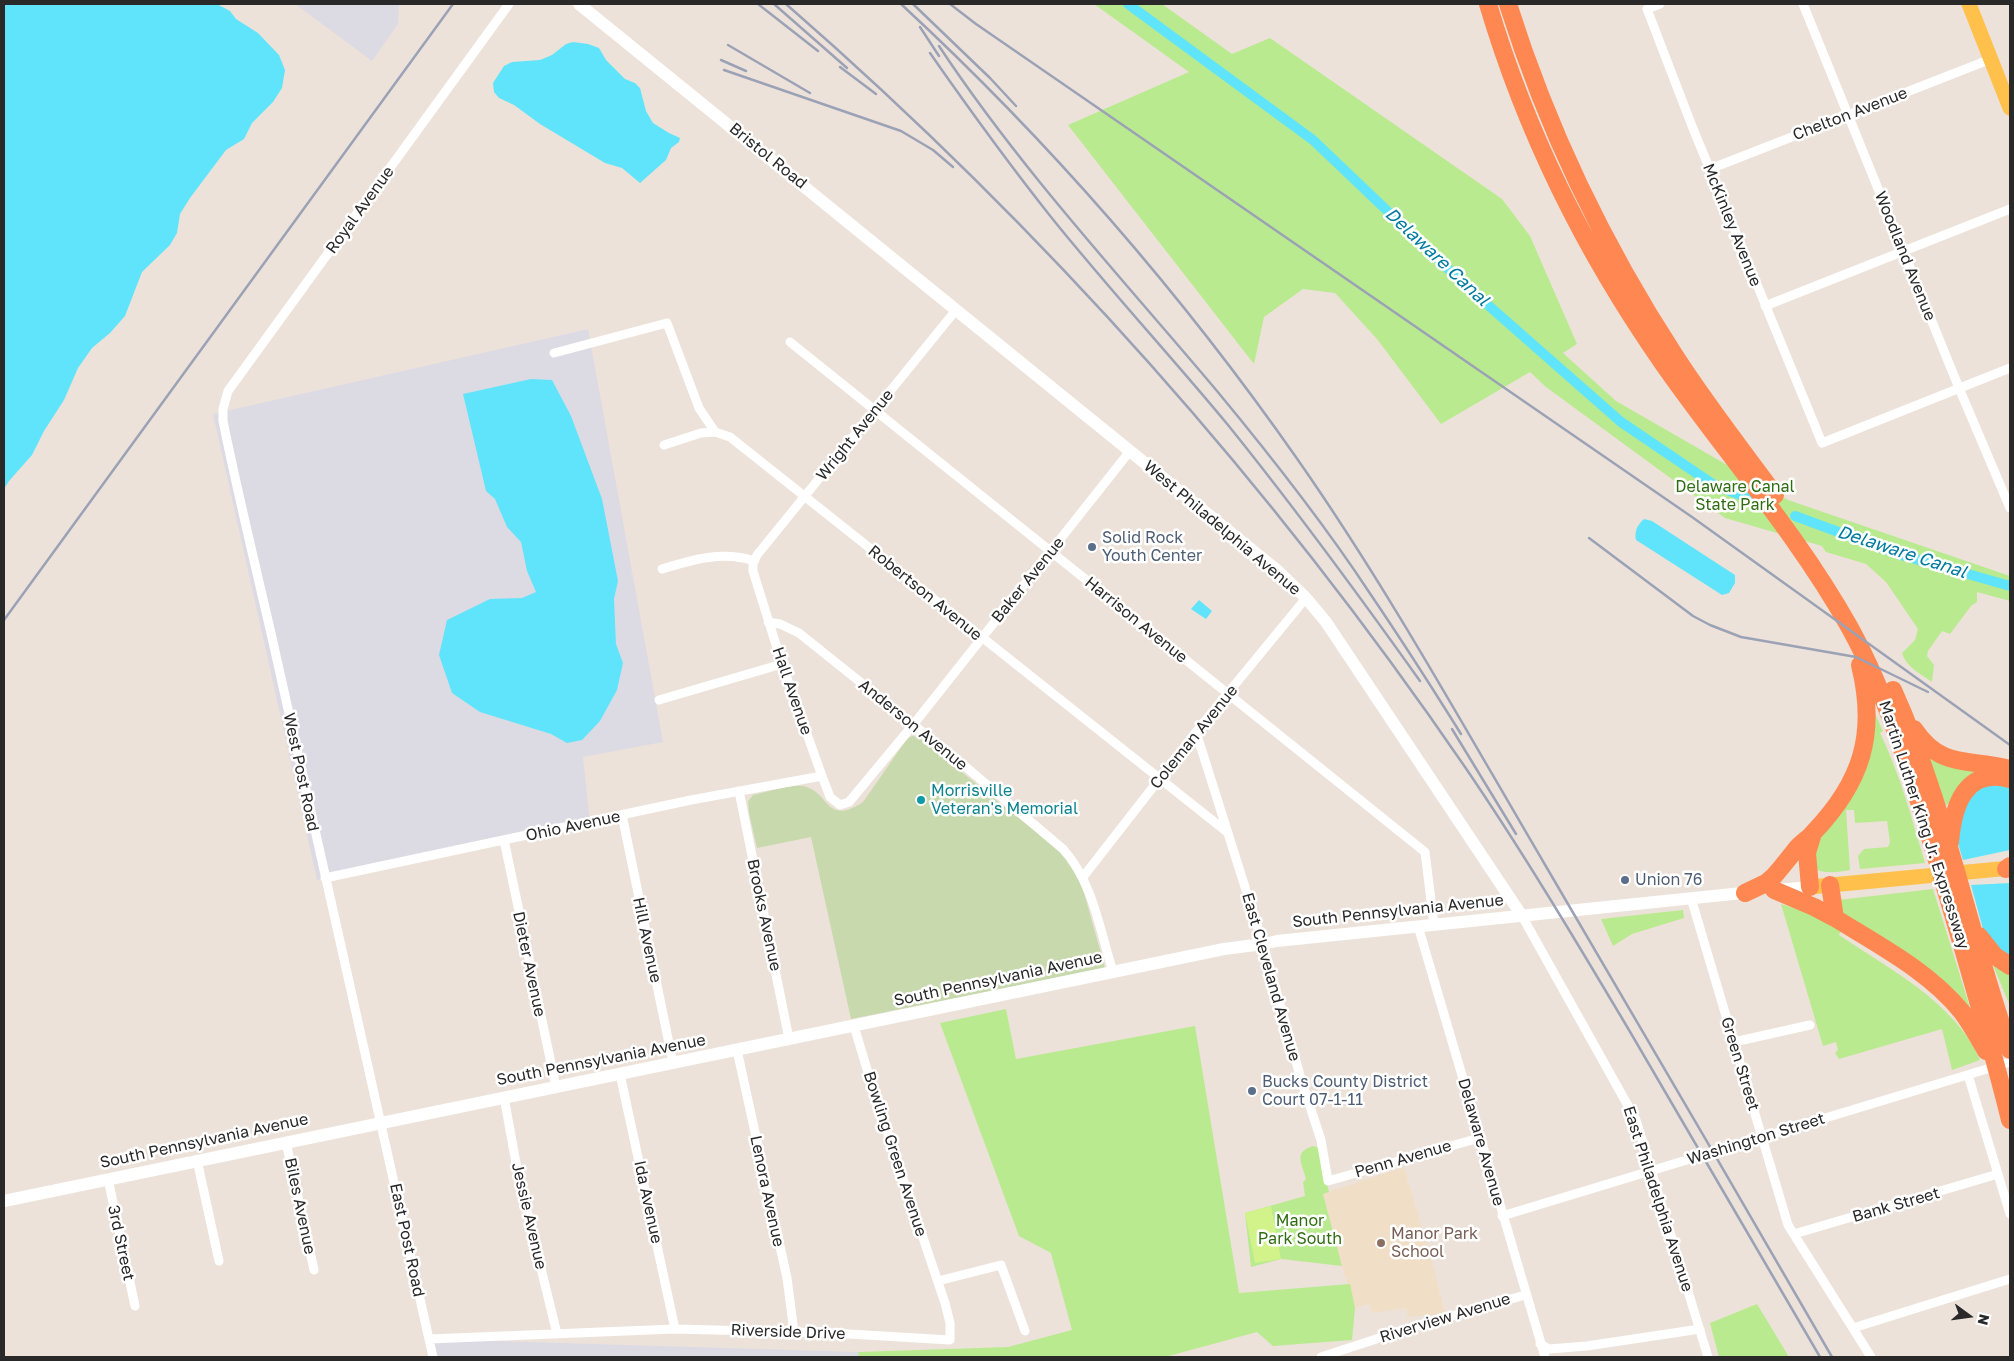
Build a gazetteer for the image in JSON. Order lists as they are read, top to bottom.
{
  "streets": {
    "highway": ["Martin Luther King Jr. Expressway"],
    "main road": ["Bristol Road", "West Philadelphia Avenue", "South Pennsylvania Avenue"],
    "street": [
      "Chelton Avenue",
      "Royal Avenue",
      "McKinley Avenue",
      "Woodland Avenue",
      "Wright Avenue",
      "Baker Avenue",
      "Robertson Avenue",
      "Harrison Avenue",
      "Hall Avenue",
      "Anderson Avenue",
      "Coleman Avenue",
      "West Post Road",
      "Ohio Avenue",
      "Brooks Avenue",
      "Hill Avenue",
      "Dieter Avenue",
      "East Cleveland Avenue",
      "Green Street",
      "Washington Street",
      "Delaware Avenue",
      "Bowling Green Avenue",
      "Penn Avenue",
      "Lenora Avenue",
      "East Philadelphia Avenue",
      "Ida Avenue",
      "Bank Street",
      "Biles Avenue",
      "Jessie Avenue",
      "East Post Road",
      "3rd Street",
      "Riverview Avenue",
      "Riverside Drive"
    ]
  },
  "crossings": [
    ["Chelton Avenue", "McKinley Avenue"],
    ["Chelton Avenue", "Woodland Avenue"],
    ["Bristol Road", "Wright Avenue"],
    ["Bristol Road", "West Philadelphia Avenue"],
    ["Royal Avenue", "West Post Road"],
    ["McKinley Avenue", "Woodland Avenue"],
    ["Wright Avenue", "West Philadelphia Avenue"],
    ["Wright Avenue", "Robertson Avenue"],
    ["Wright Avenue", "Harrison Avenue"],
    ["Wright Avenue", "Hall Avenue"],
    ["West Philadelphia Avenue", "Baker Avenue"],
    ["West Philadelphia Avenue", "Coleman Avenue"],
    ["West Philadelphia Avenue", "South Pennsylvania Avenue"],
    ["West Philadelphia Avenue", "East Philadelphia Avenue"],
    ["Baker Avenue", "Robertson Avenue"],
    ["Baker Avenue", "Harrison Avenue"],
    ["Baker Avenue", "Hall Avenue"],
    ["Baker Avenue", "Anderson Avenue"],
    ["Robertson Avenue", "Coleman Avenue"],
    ["Robertson Avenue", "East Cleveland Avenue"],
    ["Harrison Avenue", "Coleman Avenue"],
    ["Harrison Avenue", "South Pennsylvania Avenue"],
    ["Hall Avenue", "Anderson Avenue"],
    ["Hall Avenue", "Ohio Avenue"],
    ["Anderson Avenue", "Coleman Avenue"],
    ["Anderson Avenue", "South Pennsylvania Avenue"],
    ["Coleman Avenue", "East Cleveland Avenue"],
    ["West Post Road", "Ohio Avenue"],
    ["West Post Road", "South Pennsylvania Avenue"],
    ["West Post Road", "East Post Road"],
    ["Martin Luther King Jr. Expressway", "Washington Street"],
    ["Ohio Avenue", "Brooks Avenue"],
    ["Ohio Avenue", "Hill Avenue"],
    ["Ohio Avenue", "Dieter Avenue"],
    ["South Pennsylvania Avenue", "Brooks Avenue"],
    ["South Pennsylvania Avenue", "Hill Avenue"],
    ["South Pennsylvania Avenue", "Dieter Avenue"],
    ["South Pennsylvania Avenue", "East Cleveland Avenue"],
    ["South Pennsylvania Avenue", "Green Street"],
    ["South Pennsylvania Avenue", "Delaware Avenue"],
    ["South Pennsylvania Avenue", "Bowling Green Avenue"],
    ["South Pennsylvania Avenue", "Lenora Avenue"],
    ["South Pennsylvania Avenue", "East Philadelphia Avenue"],
    ["South Pennsylvania Avenue", "Ida Avenue"],
    ["South Pennsylvania Avenue", "Biles Avenue"],
    ["South Pennsylvania Avenue", "Jessie Avenue"],
    ["South Pennsylvania Avenue", "East Post Road"],
    ["South Pennsylvania Avenue", "3rd Street"],
    ["East Cleveland Avenue", "Penn Avenue"],
    ["Green Street", "Washington Street"],
    ["Green Street", "Bank Street"],
    ["Washington Street", "Delaware Avenue"],
    ["Washington Street", "East Philadelphia Avenue"],
    ["Delaware Avenue", "Penn Avenue"],
    ["Delaware Avenue", "Riverview Avenue"],
    ["Bowling Green Avenue", "Riverside Drive"],
    ["Lenora Avenue", "Riverside Drive"],
    ["Ida Avenue", "Riverside Drive"],
    ["Jessie Avenue", "Riverside Drive"],
    ["East Post Road", "Riverside Drive"]
  ],
  "water": ["Delaware Canal"],
  "parks": ["Delaware Canal State Park", "Manor Park South"],
  "places": [
    "Solid Rock Youth Center",
    "Morrisville Veteran's Memorial",
    "Union 76",
    "Bucks County District Court 07-1-11",
    "Manor Park School"
  ],
  "north": "right"
}
